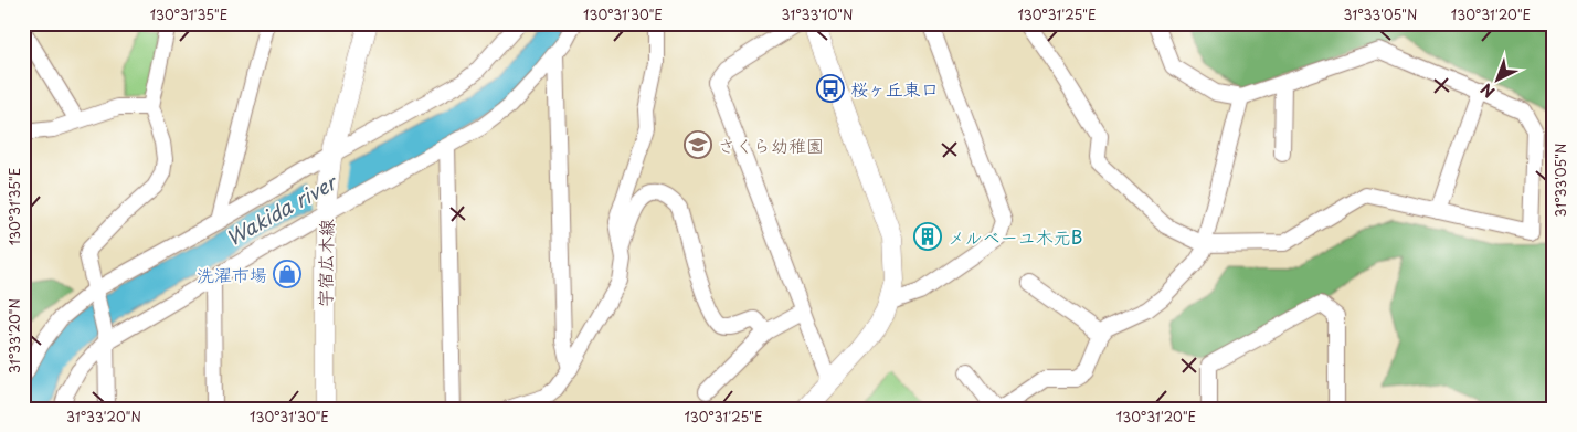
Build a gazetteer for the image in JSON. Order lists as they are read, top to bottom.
{
  "streets": {
    "street": ["宇宿広木線"]
  },
  "water": ["Wakida river"],
  "places": {
    "bus stop": ["桜ヶ丘東口"],
    "school or university": ["さくら幼稚園"],
    "building": ["メルベーユ木元B"],
    "shop": ["洗濯市場"]
  },
  "north": "bottom left",
  "coordinates": [
    "130°31'35\"E",
    "130°31'30\"E",
    "31°33'10\"N",
    "130°31'25\"E",
    "31°33'05\"N",
    "130°31'20\"E",
    "31°33'20\"N"
  ]
}
